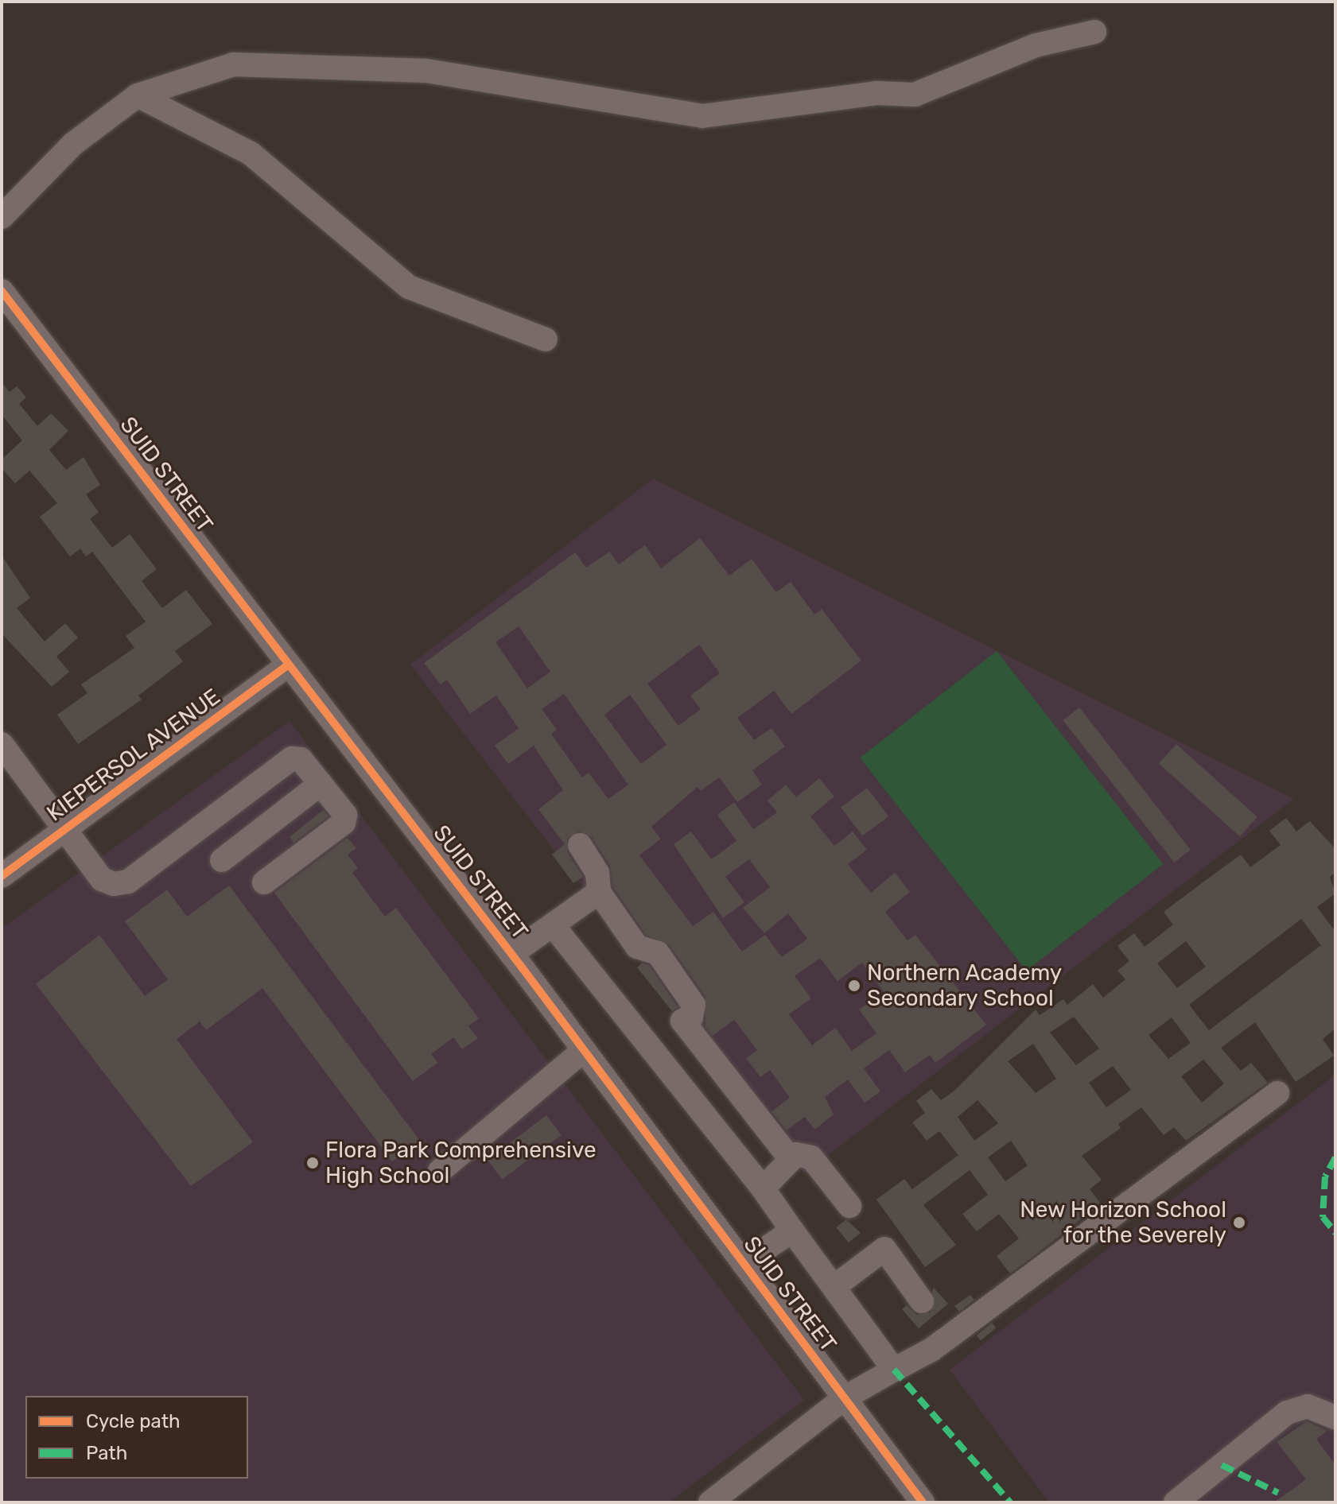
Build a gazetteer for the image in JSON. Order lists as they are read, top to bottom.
{
  "streets": {
    "street": ["SUID STREET", "KIEPERSOL AVENUE"]
  },
  "crossings": [
    ["SUID STREET", "KIEPERSOL AVENUE"]
  ],
  "places": ["Northern Academy Secondary School", "Flora Park Comprehensive High School", "New Horizon School for the Severely"],
  "legend": ["Cycle path", "Path"]
}
